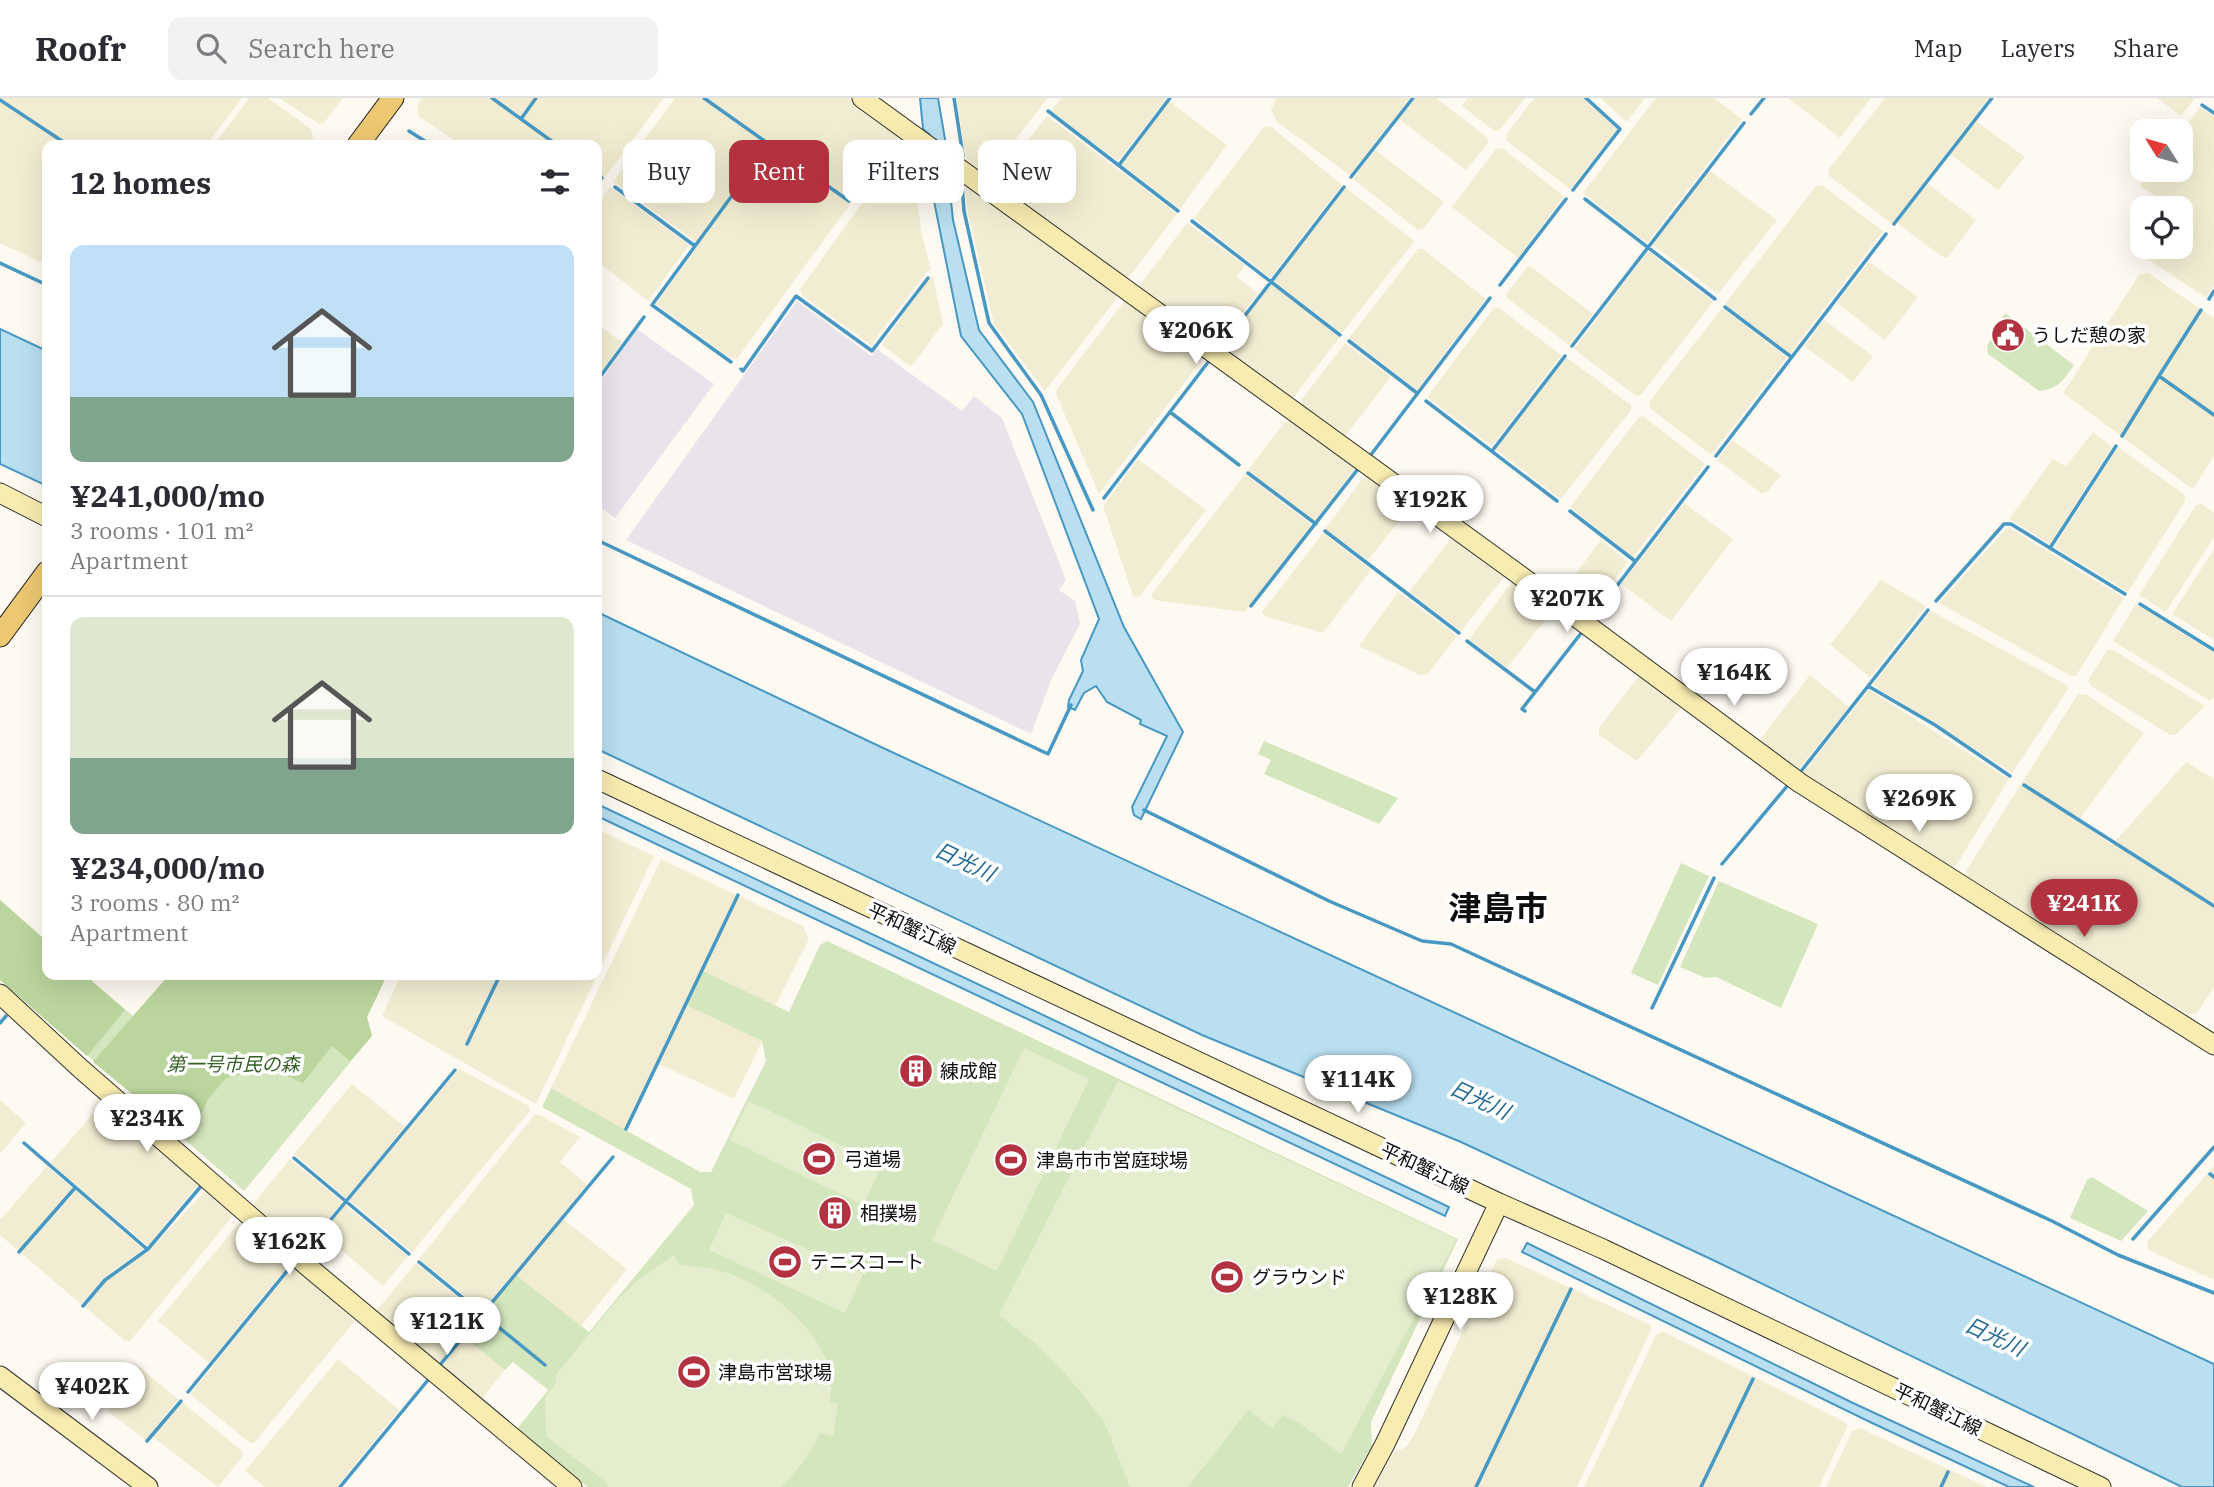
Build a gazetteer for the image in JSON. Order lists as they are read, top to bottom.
{
  "streets": {
    "street": ["平和蟹江線"]
  },
  "districts": ["津島市"],
  "water": ["日光川"],
  "parks": ["第一号市民の森"],
  "places": {
    "public building": ["うしだ憩の家"],
    "building": ["練成館", "相撲場"],
    "sports": [
      "弓道場",
      "津島市市営庭球場",
      "テニスコート",
      "グラウンド",
      "津島市営球場"
    ]
  },
  "north": "top left",
  "page": {
    "header": "Roofr",
    "search": "Search here",
    "nav": ["Map", "Layers", "Share"],
    "chip": [
      "Buy",
      "Rent",
      "Filters",
      "New"
    ],
    "heading": "12 homes",
    "list": [
      {
        "name": "¥241,000/mo",
        "note": "3 rooms · 101 m² · Apartment"
      },
      {
        "name": "¥234,000/mo",
        "note": "3 rooms · 80 m² · Apartment"
      }
    ],
    "price": [
      "¥206K",
      "¥192K",
      "¥207K",
      "¥164K",
      "¥269K",
      "¥241K",
      "¥114K",
      "¥234K",
      "¥162K",
      "¥128K",
      "¥121K",
      "¥402K"
    ]
  }
}
